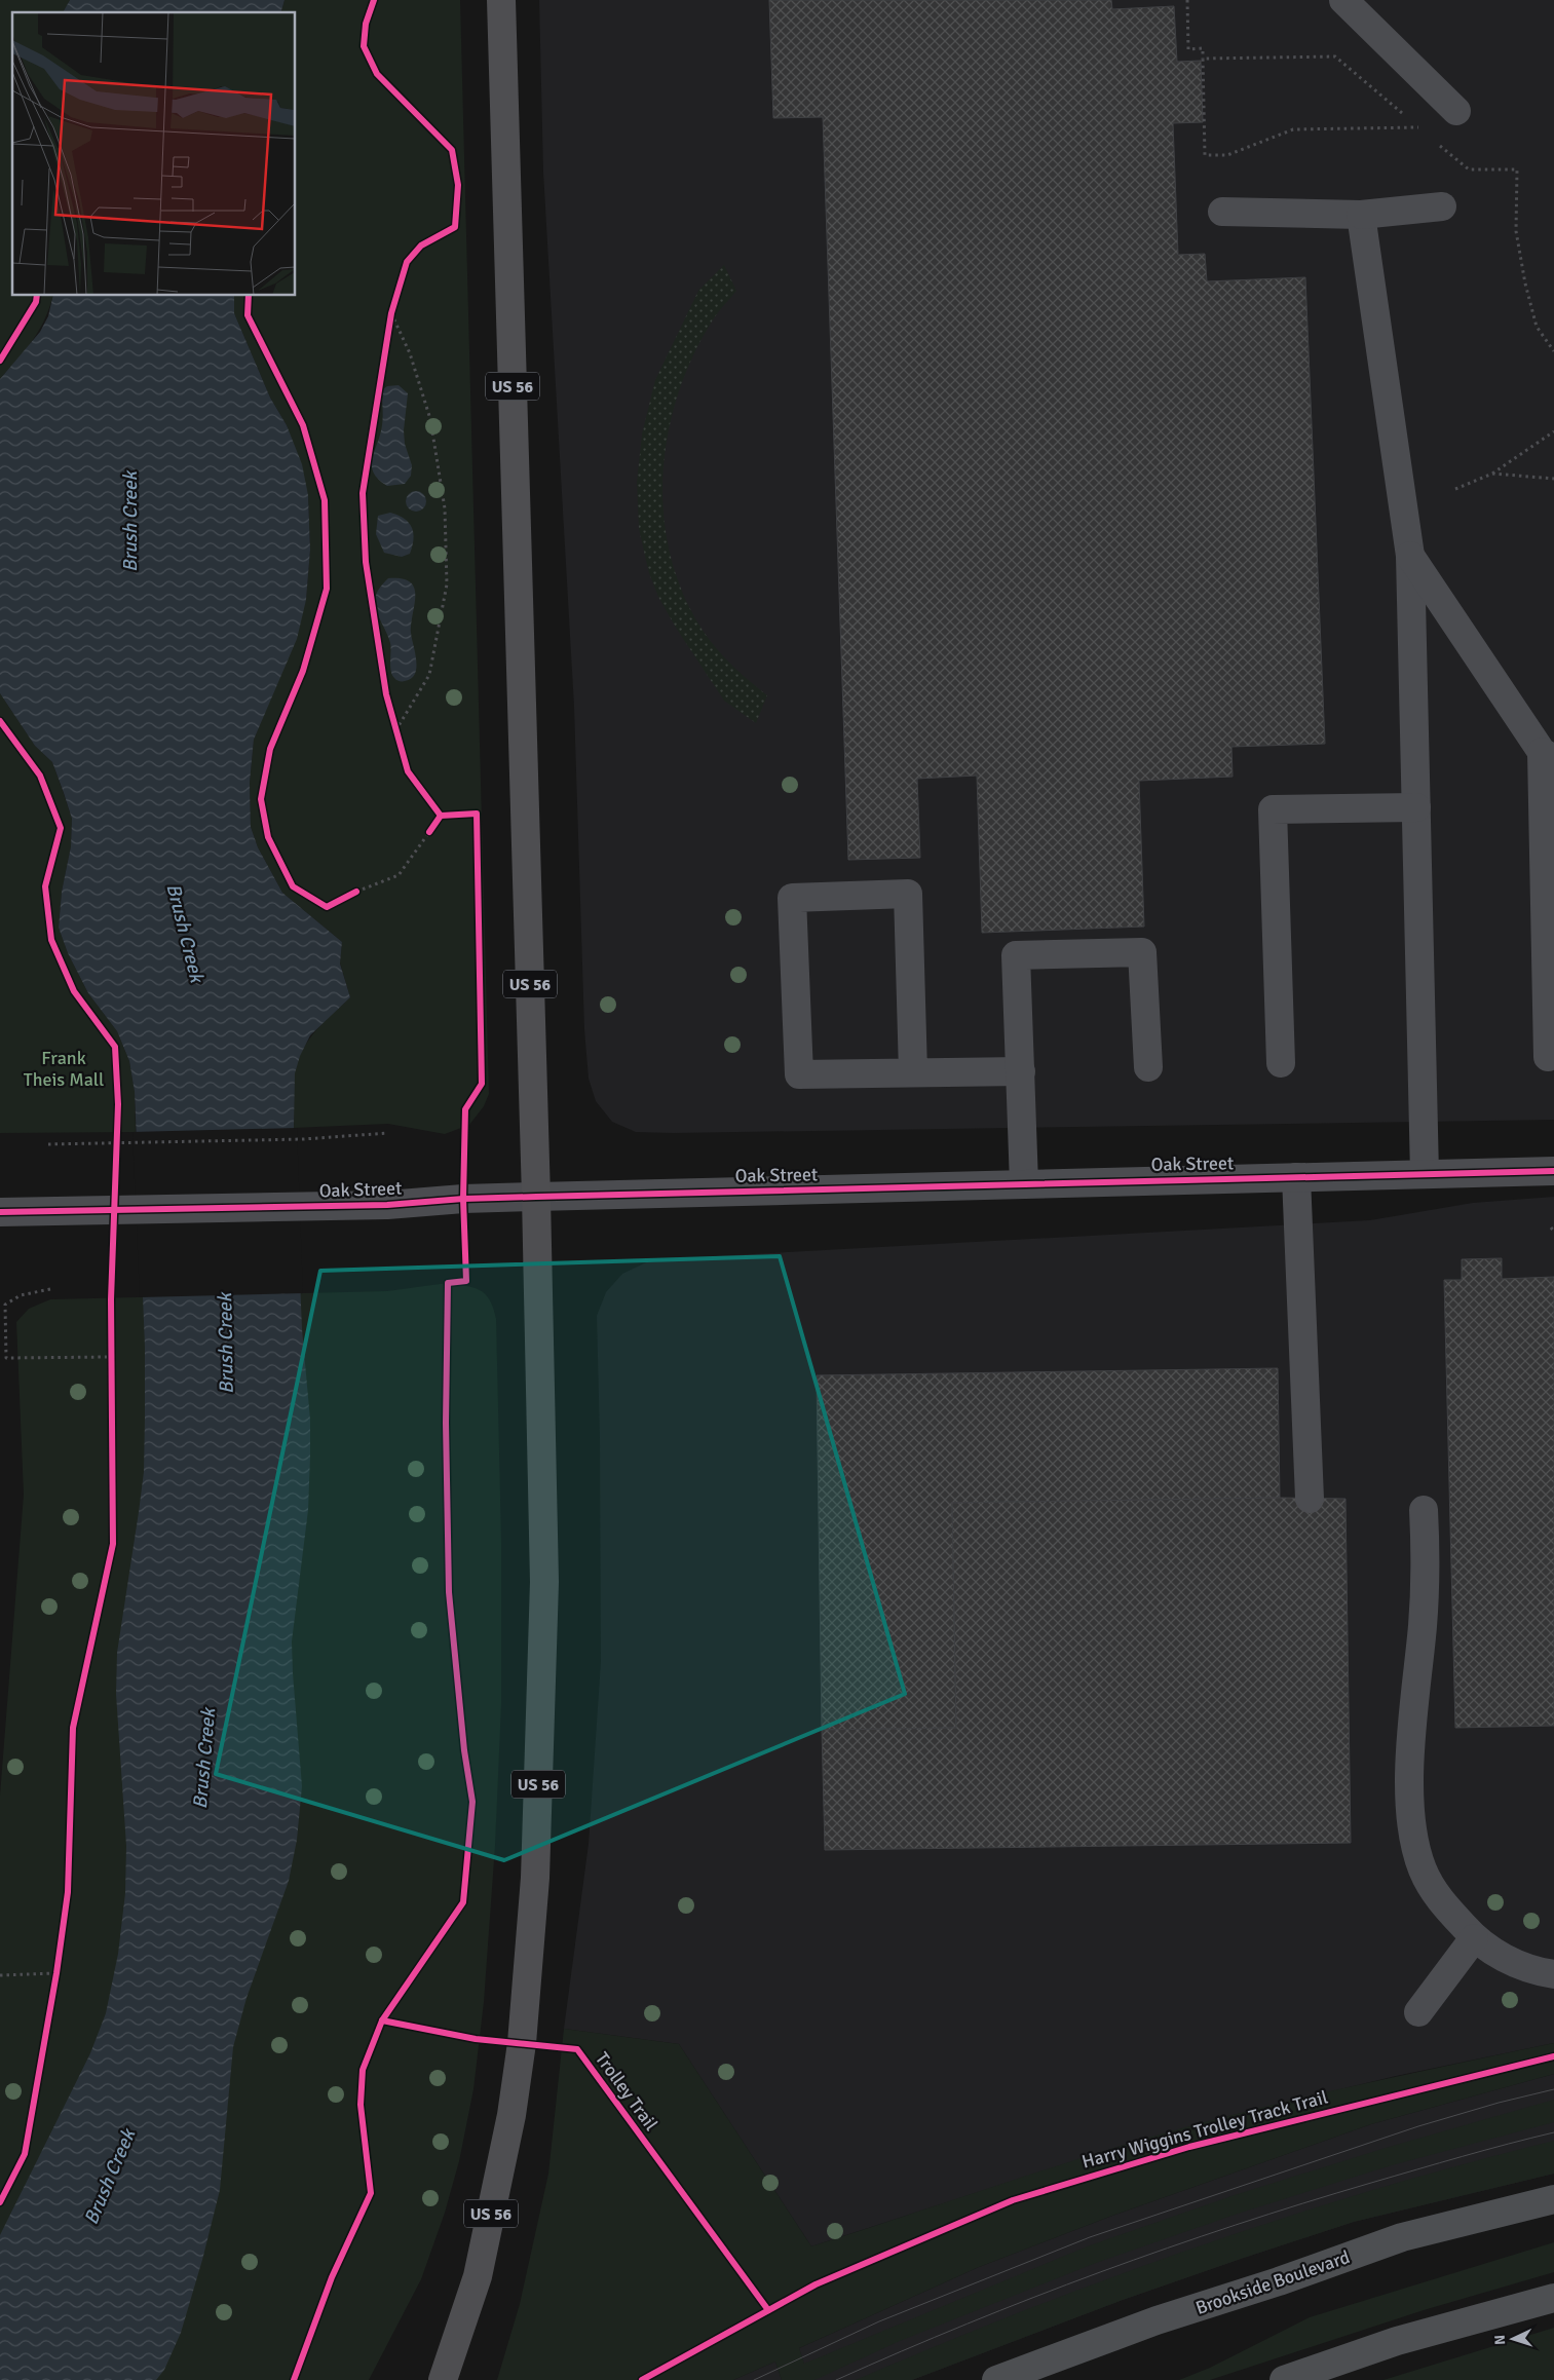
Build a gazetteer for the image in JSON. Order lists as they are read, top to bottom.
{
  "streets": {
    "highway": ["US 56"],
    "main road": ["Brookside Boulevard"],
    "street": ["Oak Street"],
    "cycle path": ["Trolley Trail", "Harry Wiggins Trolley Track Trail"]
  },
  "crossings": [
    ["US 56", "Oak Street"]
  ],
  "water": ["Brush Creek"],
  "parks": ["Frank Theis Mall"],
  "north": "left"
}
